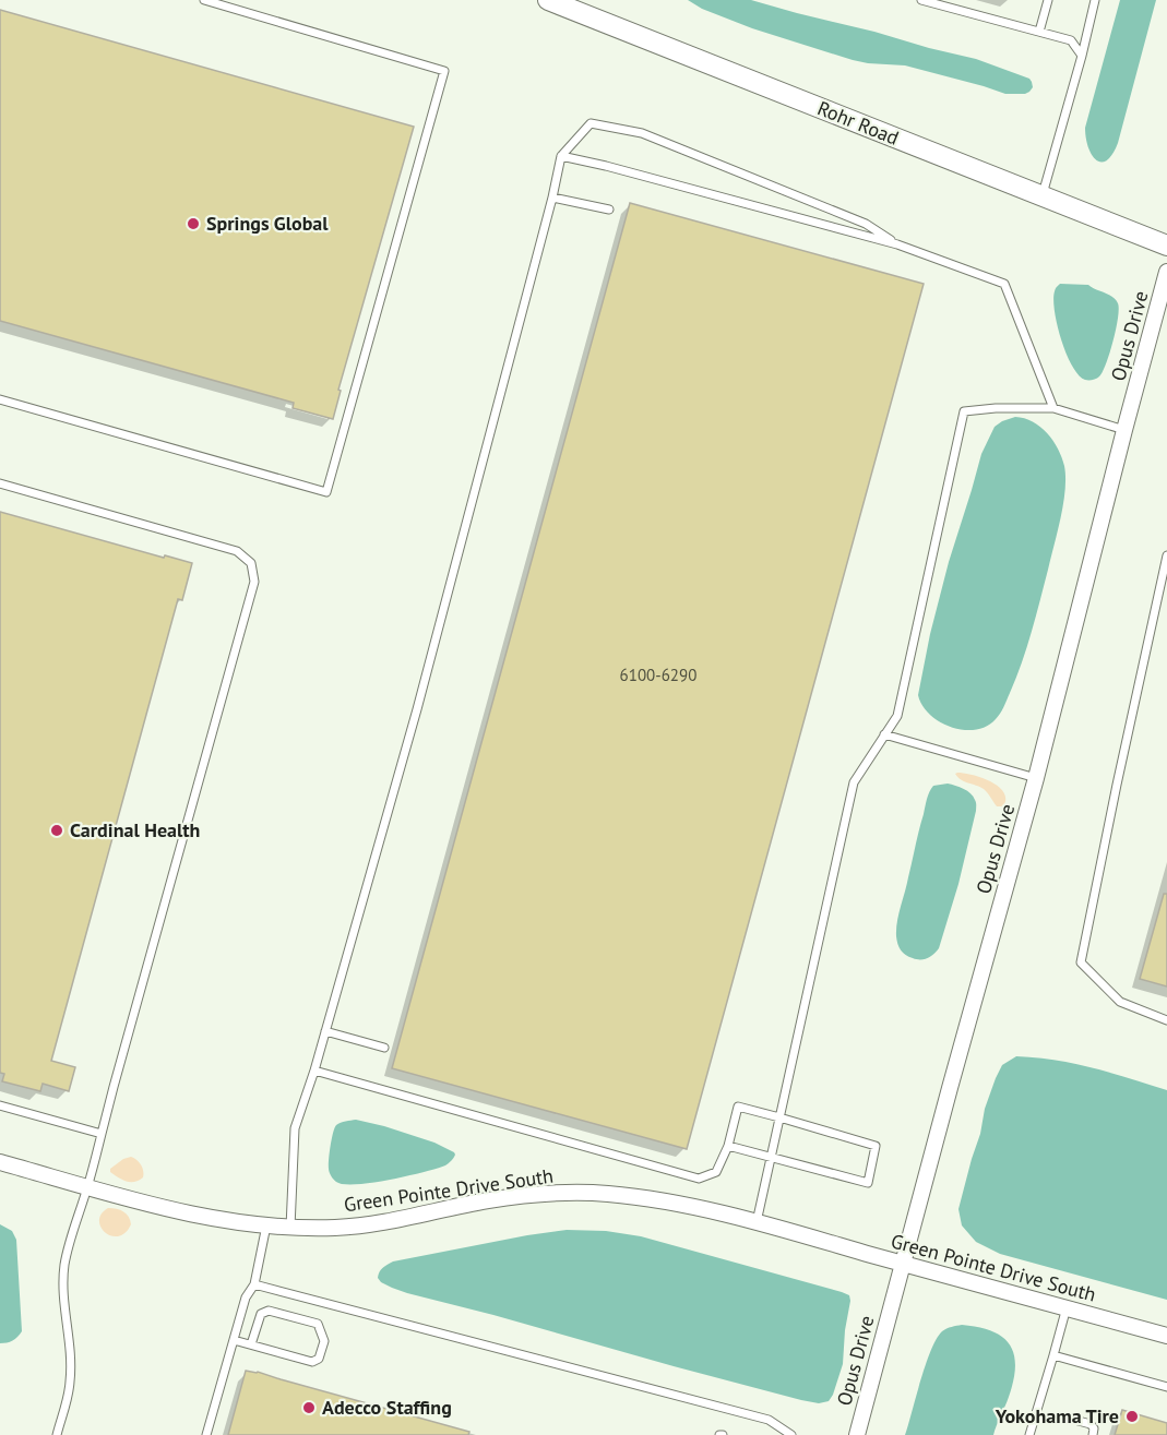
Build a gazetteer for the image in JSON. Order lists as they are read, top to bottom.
{
  "streets": {
    "street": ["Rohr Road", "Opus Drive", "Green Pointe Drive South"]
  },
  "crossings": [
    ["Opus Drive", "Green Pointe Drive South"]
  ],
  "places": [
    "Springs Global",
    "Cardinal Health",
    "Adecco Staffing",
    "Yokohama Tire"
  ],
  "house_numbers": ["6100-6290"]
}
